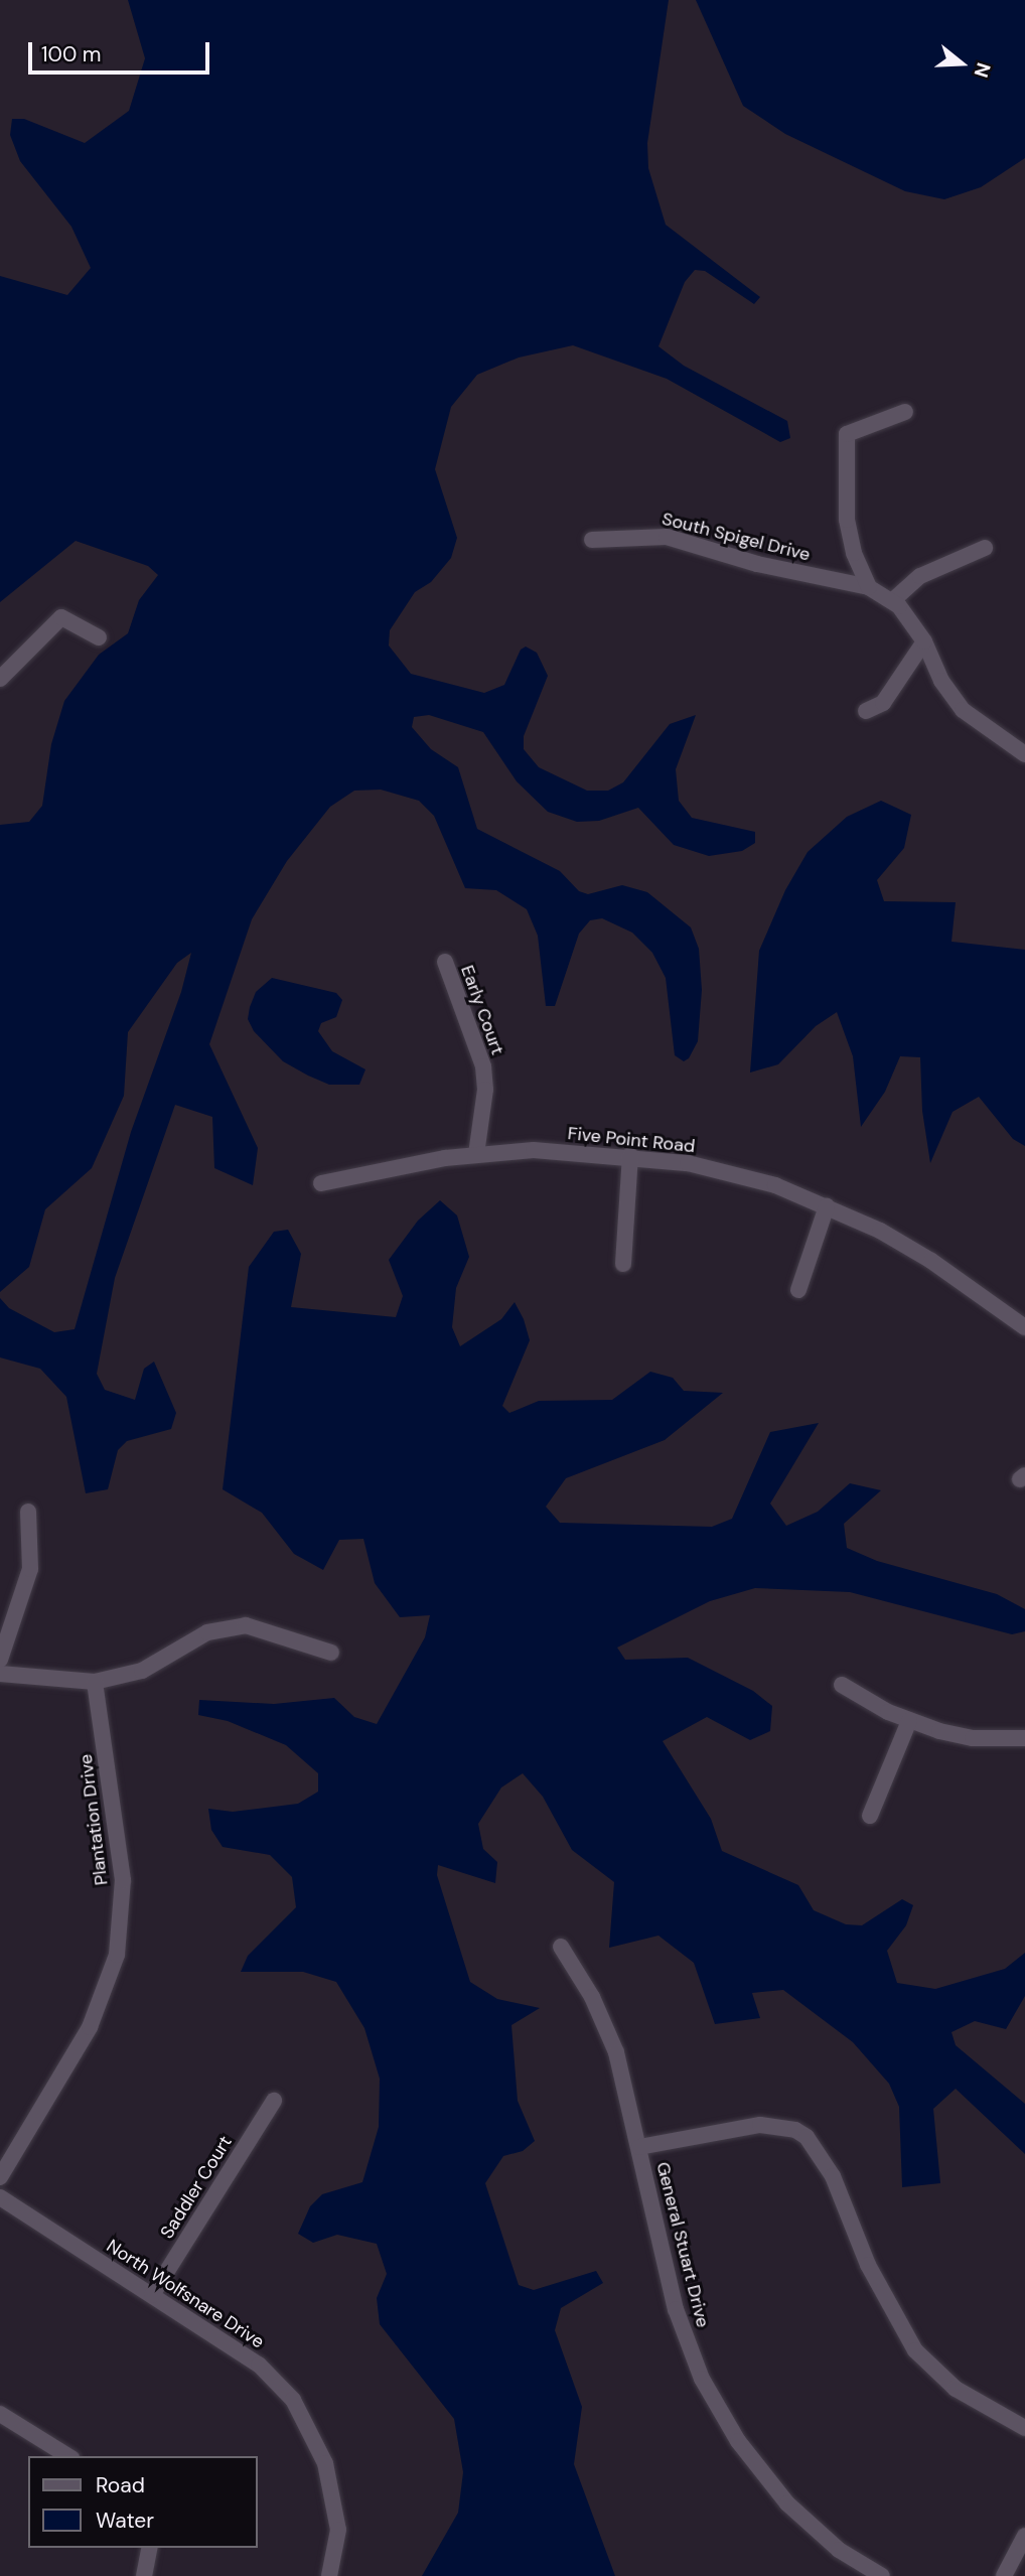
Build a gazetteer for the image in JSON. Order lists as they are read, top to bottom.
{
  "streets": {
    "street": [
      "South Spigel Drive",
      "Early Court",
      "Five Point Road",
      "Plantation Drive",
      "Saddler Court",
      "General Stuart Drive",
      "North Wolfsnare Drive"
    ]
  },
  "crossings": [
    ["Early Court", "Five Point Road"],
    ["Saddler Court", "North Wolfsnare Drive"]
  ],
  "legend": ["Road", "Water"],
  "scale_bar": "100 m",
  "north": "right"
}
